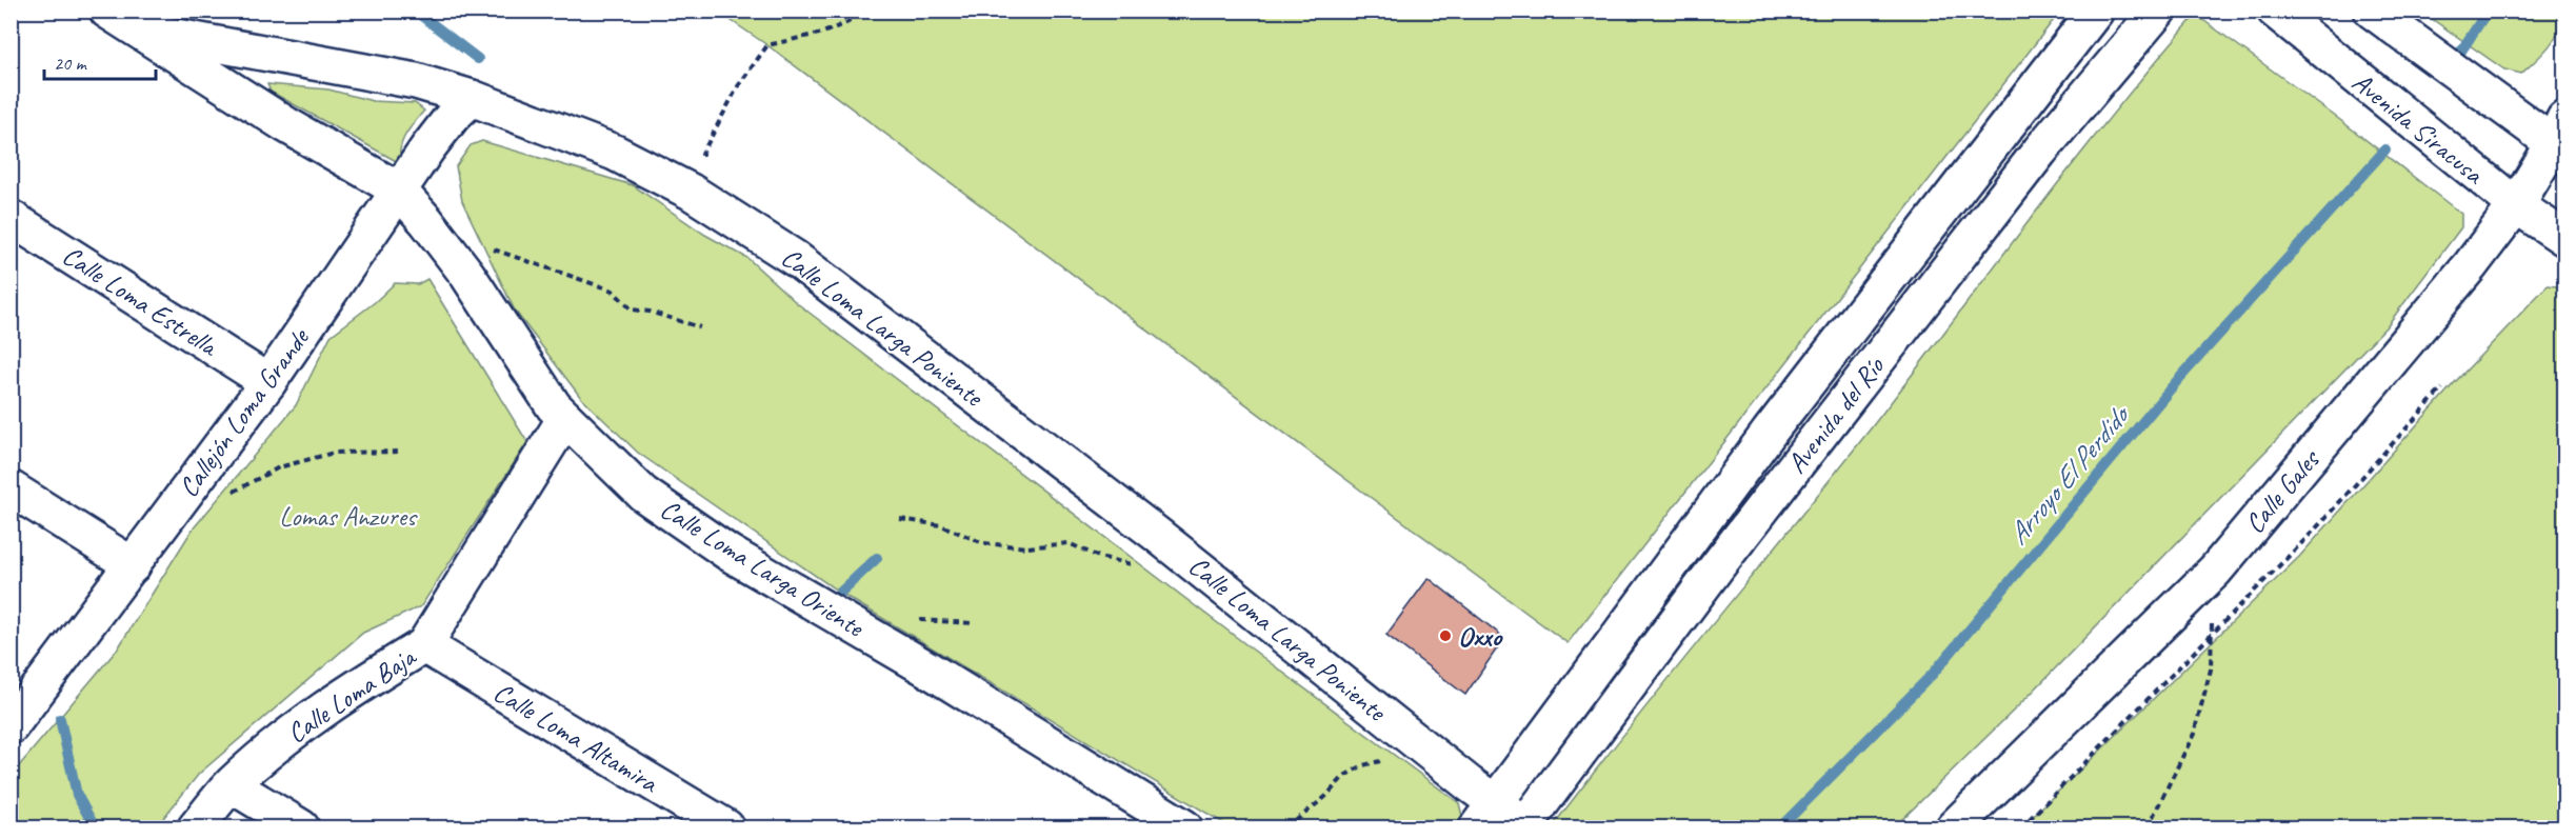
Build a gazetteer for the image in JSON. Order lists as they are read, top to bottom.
{
  "streets": {
    "street": [
      "Avenida Siracusa",
      "Calle Loma Estrella",
      "Calle Loma Larga Poniente",
      "Callejón Loma Grande",
      "Avenida del Río",
      "Calle Gales",
      "Calle Loma Larga Oriente",
      "Calle Loma Baja",
      "Calle Loma Altamira"
    ]
  },
  "crossings": [
    ["Avenida Siracusa", "Calle Gales"],
    ["Calle Loma Estrella", "Callejón Loma Grande"],
    ["Calle Loma Larga Poniente", "Callejón Loma Grande"],
    ["Calle Loma Larga Poniente", "Avenida del Río"],
    ["Calle Loma Larga Poniente", "Calle Loma Larga Oriente"],
    ["Callejón Loma Grande", "Calle Loma Larga Oriente"],
    ["Calle Loma Larga Oriente", "Calle Loma Baja"],
    ["Calle Loma Baja", "Calle Loma Altamira"]
  ],
  "water": ["Arroyo El Perdido"],
  "parks": ["Lomas Anzures"],
  "places": ["Oxxo"],
  "scale_bar": "20 m"
}
